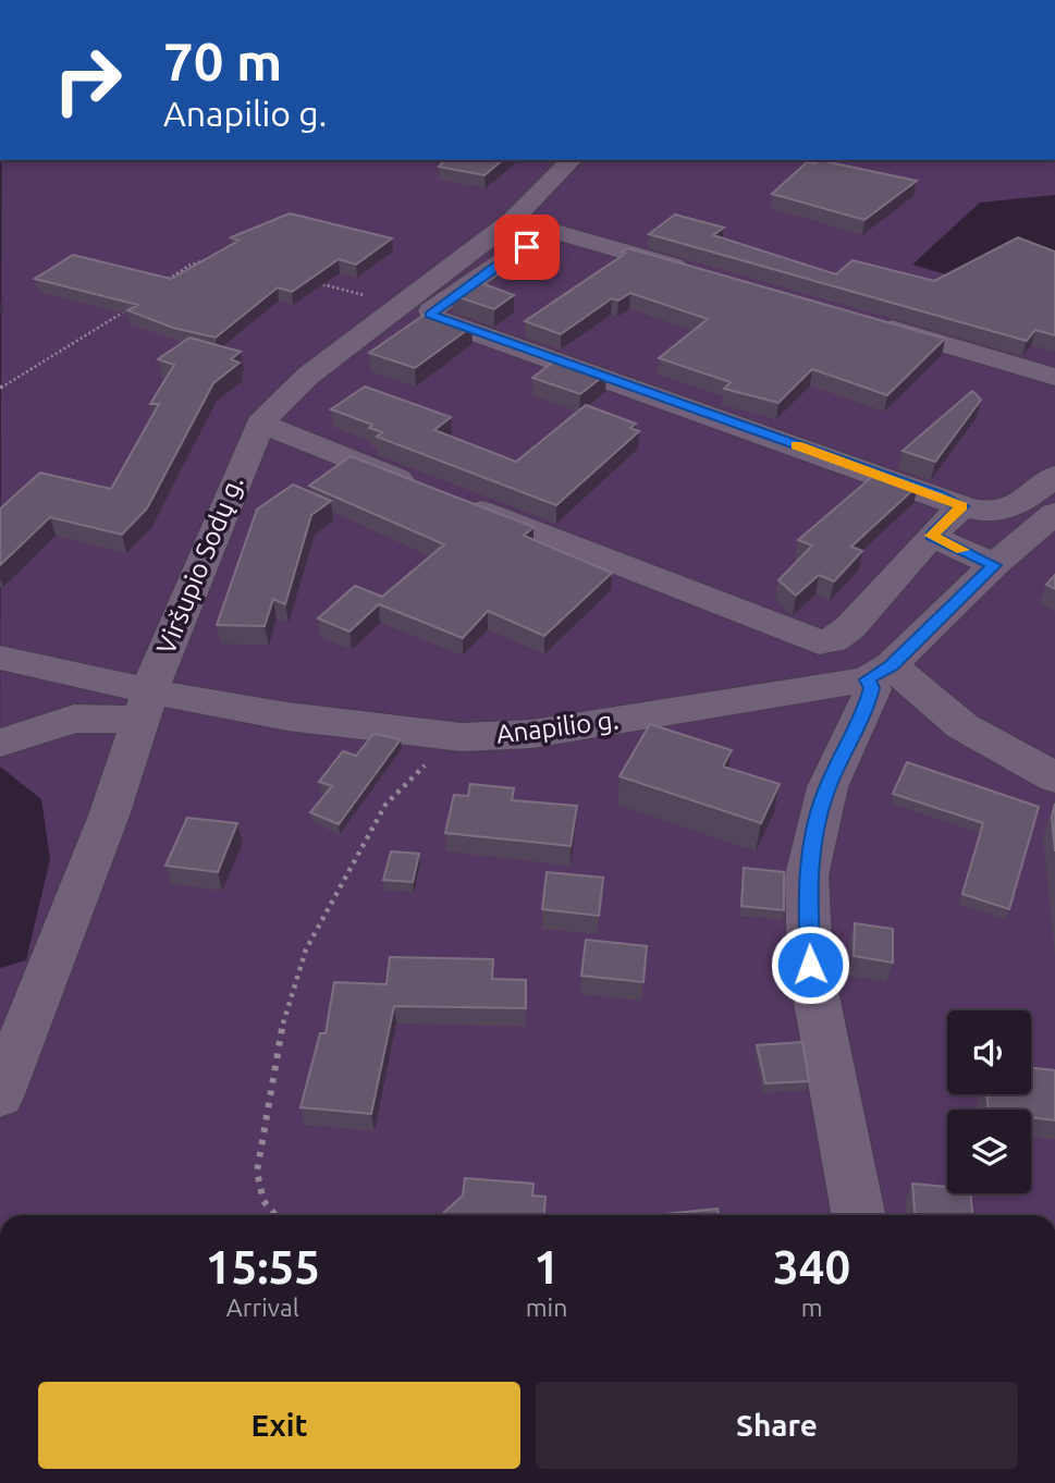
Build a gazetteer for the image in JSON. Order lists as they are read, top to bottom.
{
  "streets": {
    "street": ["Viršupio Sodų g.", "Anapilio g."]
  },
  "crossings": [
    ["Viršupio Sodų g.", "Anapilio g."]
  ],
  "page": {
    "turn": ["70 m", "Anapilio g."],
    "eta": [
      "15:55",
      "Arrival",
      "1",
      "min",
      "340",
      "m"
    ],
    "buttons": ["Exit", "Share"]
  }
}
